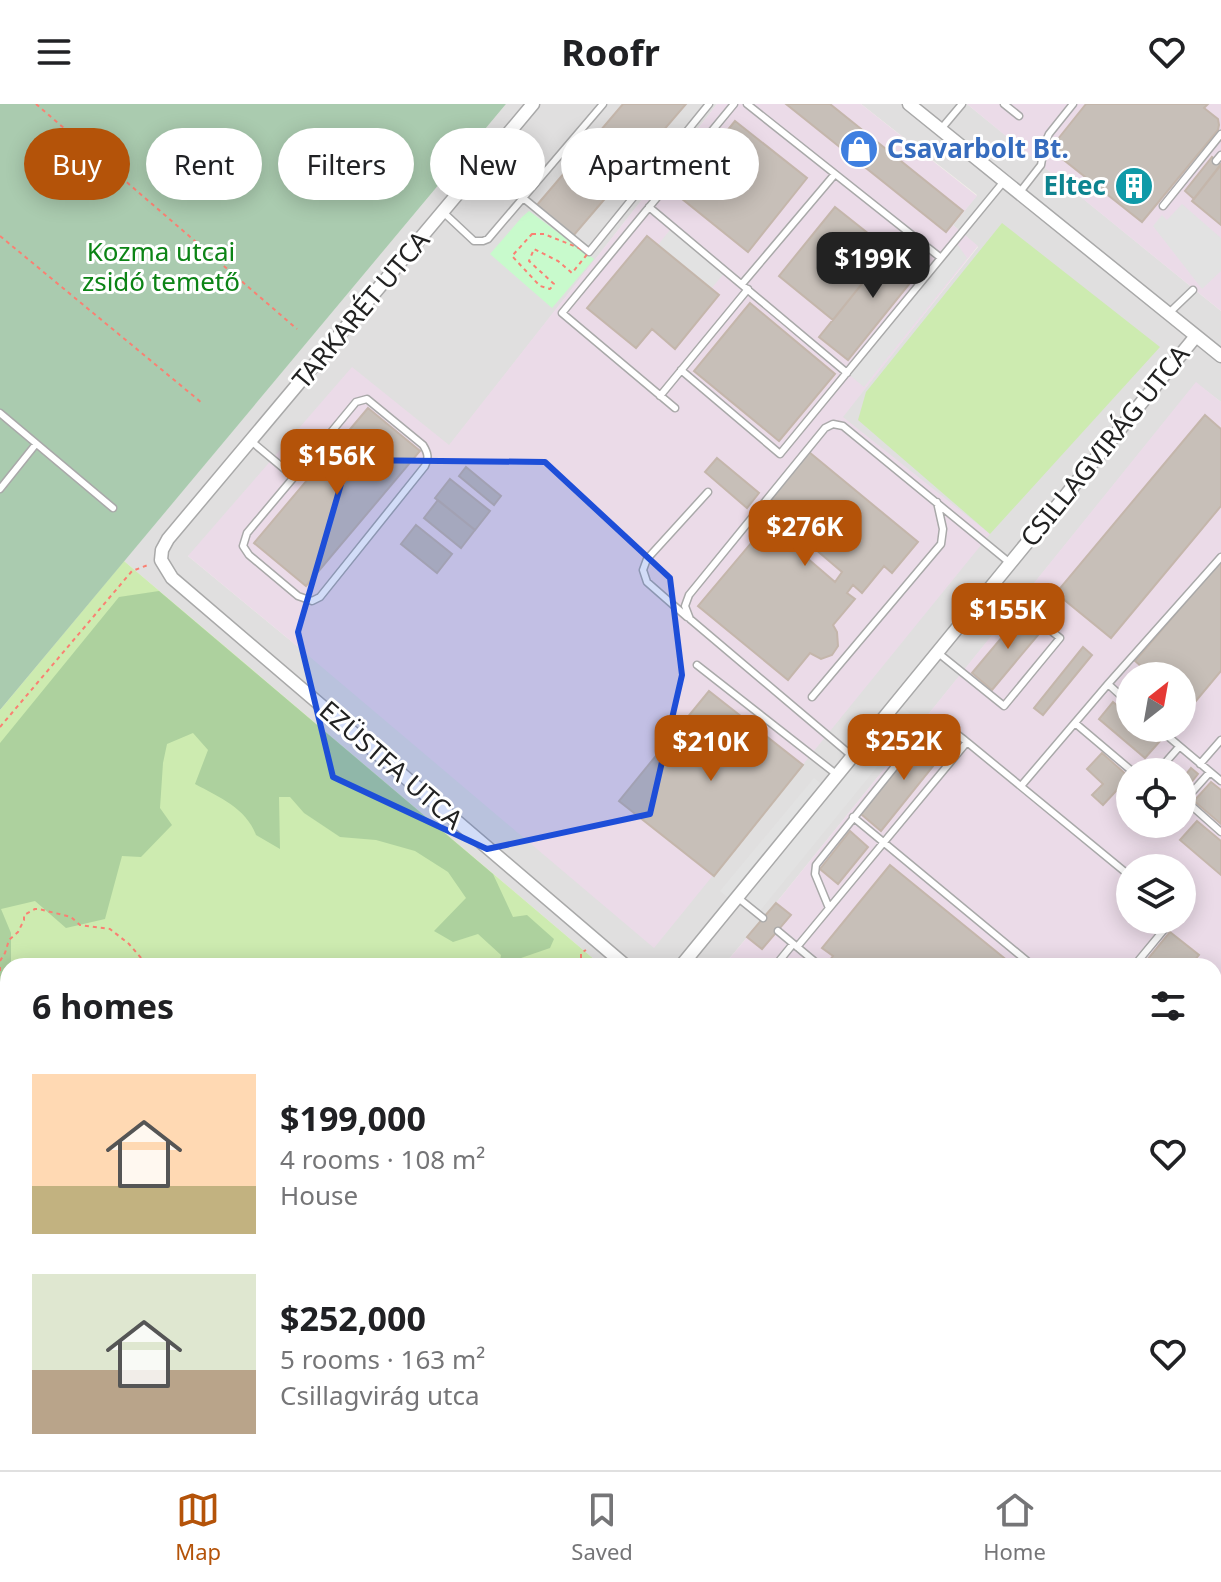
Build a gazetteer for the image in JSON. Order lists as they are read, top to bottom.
{
  "streets": {
    "street": ["TARKARÉT UTCA", "CSILLAGVIRÁG UTCA", "EZÜSTFA UTCA"]
  },
  "crossings": [
    ["TARKARÉT UTCA", "EZÜSTFA UTCA"]
  ],
  "parks": ["Kozma utcai zsidó temető"],
  "places": {
    "shop": ["Csavarbolt Bt."],
    "building": ["Eltec"]
  },
  "north": "top right",
  "page": {
    "header": "Roofr",
    "chip": [
      "Buy",
      "Rent",
      "Filters",
      "New",
      "Apartment"
    ],
    "price": [
      "$199K",
      "$156K",
      "$276K",
      "$155K",
      "$252K",
      "$210K"
    ],
    "heading": "6 homes",
    "list": [
      {
        "name": "$199,000",
        "note": "4 rooms · 108 m² · House"
      },
      {
        "name": "$252,000",
        "note": "5 rooms · 163 m² · Csillagvirág utca"
      }
    ],
    "tabs": ["Map", "Saved", "Home"]
  }
}
